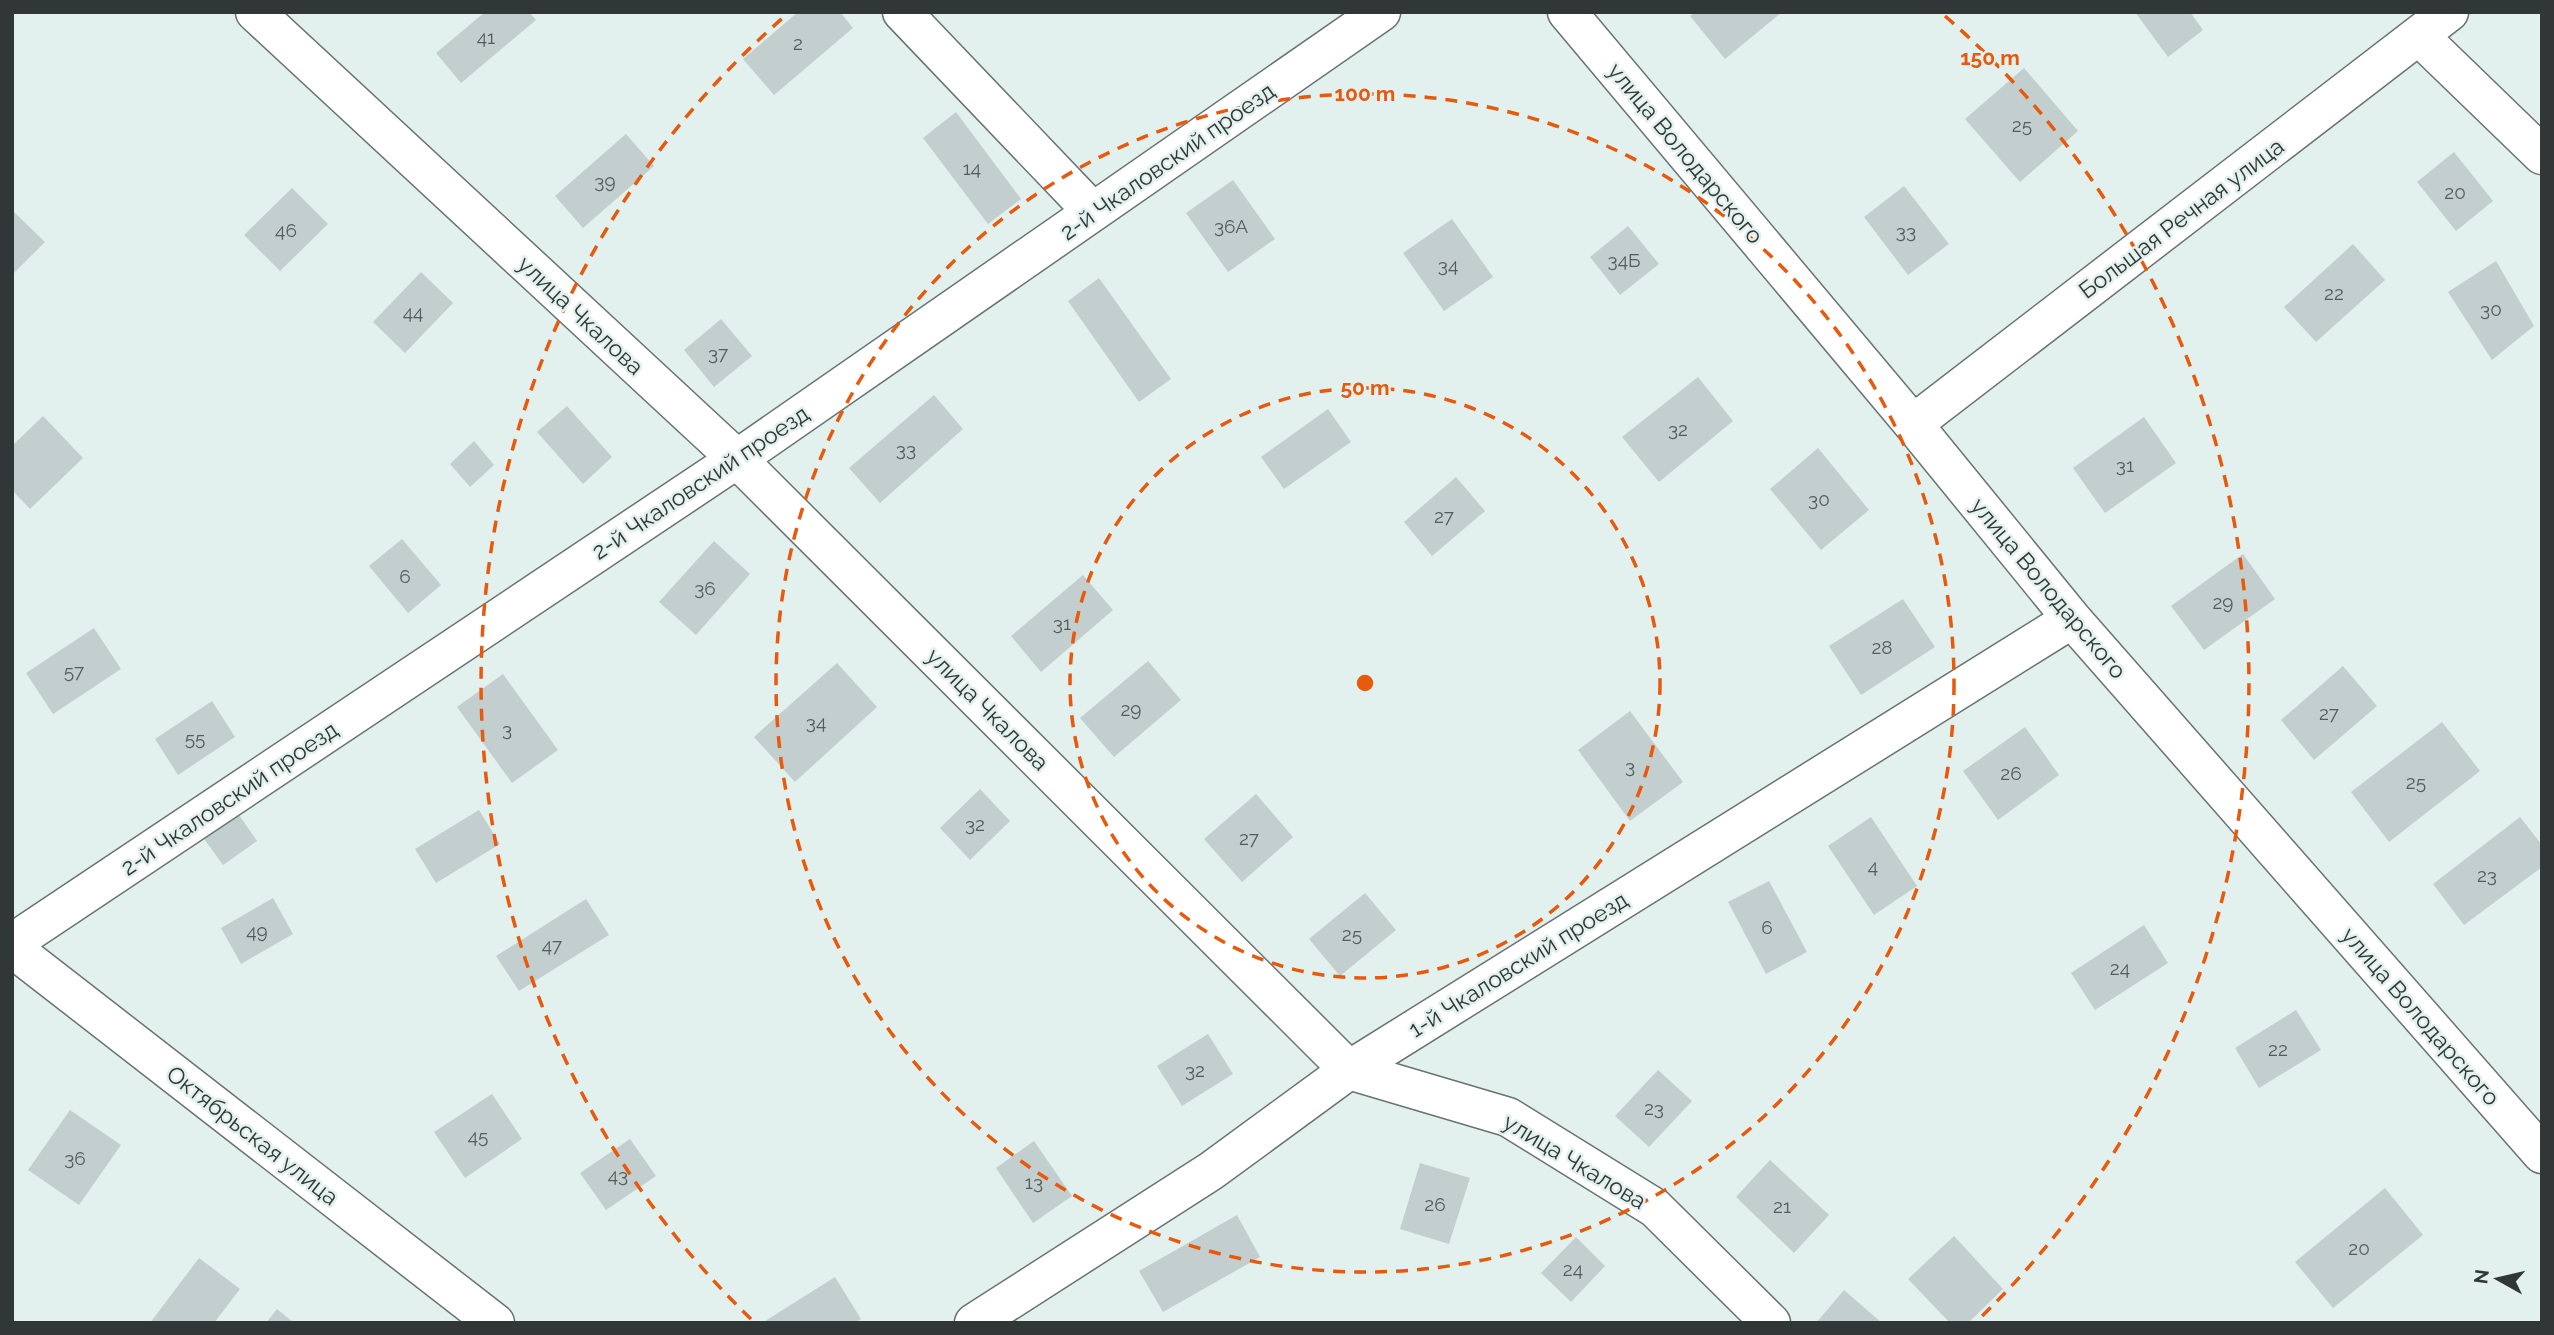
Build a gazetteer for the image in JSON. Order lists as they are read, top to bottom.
{
  "streets": {
    "street": [
      "улица Володарского",
      "2-й Чкаловский проезд",
      "Большая Речная улица",
      "улица Чкалова",
      "1-й Чкаловский проезд",
      "Октябрьская улица"
    ]
  },
  "crossings": [
    ["улица Володарского", "Большая Речная улица"],
    ["улица Володарского", "1-й Чкаловский проезд"],
    ["2-й Чкаловский проезд", "улица Чкалова"],
    ["2-й Чкаловский проезд", "Октябрьская улица"],
    ["улица Чкалова", "1-й Чкаловский проезд"]
  ],
  "house_numbers": [
    "41",
    "2",
    "25",
    "14",
    "39",
    "20",
    "36А",
    "46",
    "33",
    "34Б",
    "34",
    "22",
    "30",
    "44",
    "37",
    "32",
    "33",
    "31",
    "30",
    "27",
    "6",
    "36",
    "29",
    "31",
    "28",
    "57",
    "29",
    "27",
    "34",
    "3",
    "55",
    "3",
    "26",
    "25",
    "32",
    "27",
    "4",
    "23",
    "6",
    "49",
    "25",
    "47",
    "24",
    "22",
    "32",
    "23",
    "45",
    "36",
    "43",
    "13",
    "26",
    "21",
    "20",
    "24"
  ],
  "north": "left",
  "rings": ["150 m", "100 m", "50 m"]
}
